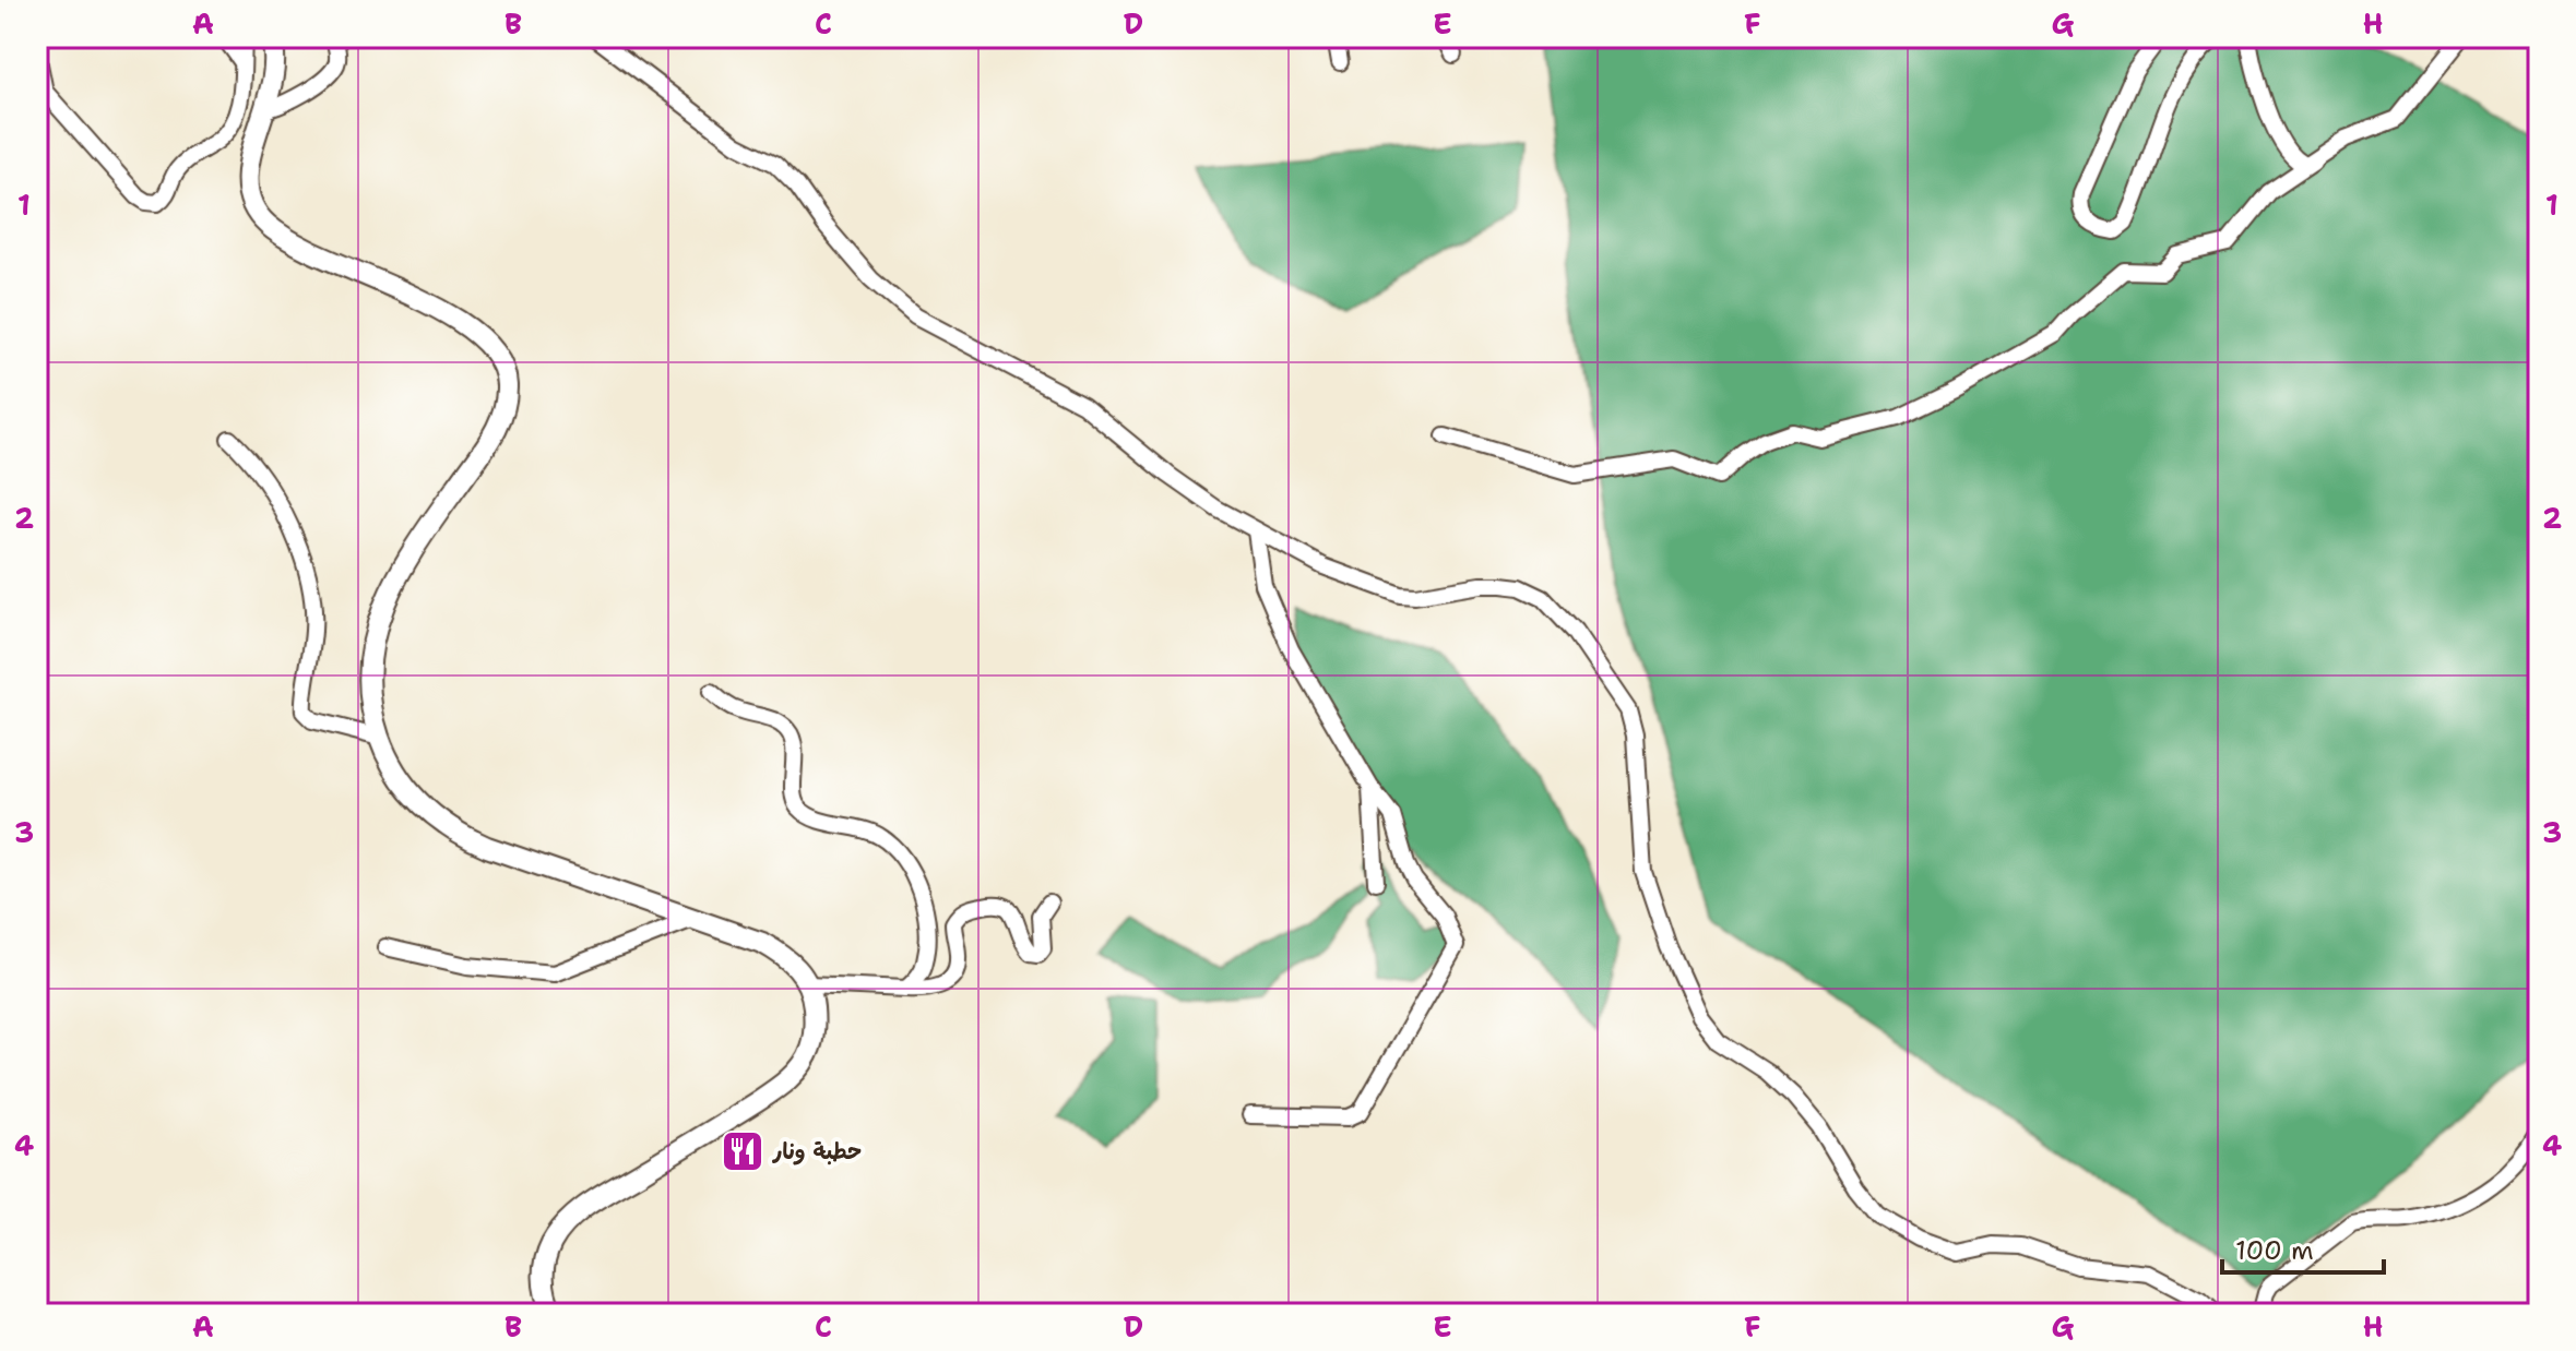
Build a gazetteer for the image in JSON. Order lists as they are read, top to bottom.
{
  "places": {
    "restaurant": ["حطبة ونار"]
  },
  "scale_bar": "100 m",
  "grid": {
    "columns": [
      "A",
      "B",
      "C",
      "D",
      "E",
      "F",
      "G",
      "H"
    ],
    "rows": [
      "1",
      "2",
      "3",
      "4"
    ]
  }
}
